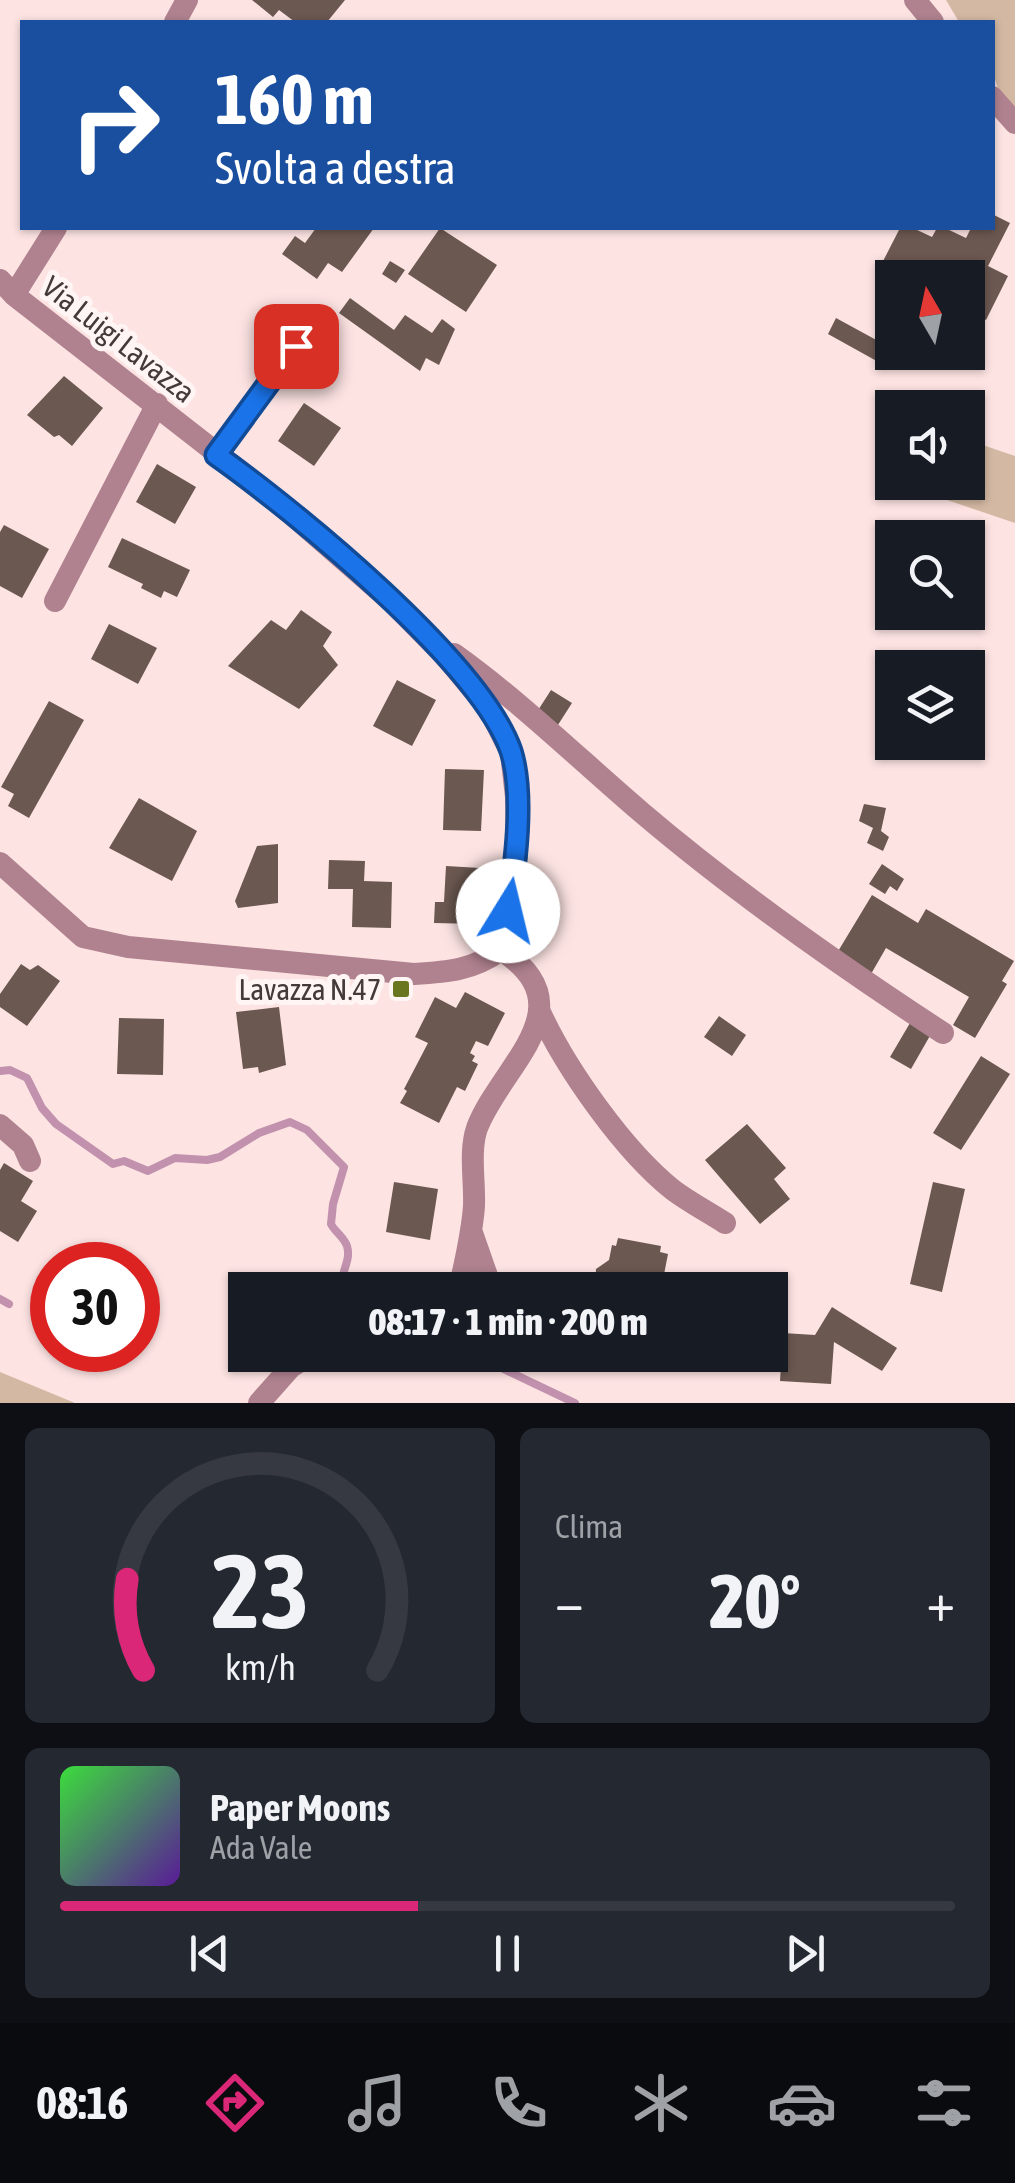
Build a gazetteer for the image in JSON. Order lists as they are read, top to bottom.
{
  "streets": {
    "street": ["Via Luigi Lavazza"]
  },
  "places": {
    "transit": ["Lavazza N.47"]
  },
  "north": "top",
  "page": {
    "turn": ["160 m", "Svolta a destra"],
    "limit": "30",
    "trip": "08:17 · 1 min · 200 m",
    "tile": "Clima",
    "heat": ["−", "20°", "+"],
    "song": ["Paper Moons", "Ada Vale"],
    "tabs": "08:16",
    "gauge": ["23", "km/h"]
  }
}
